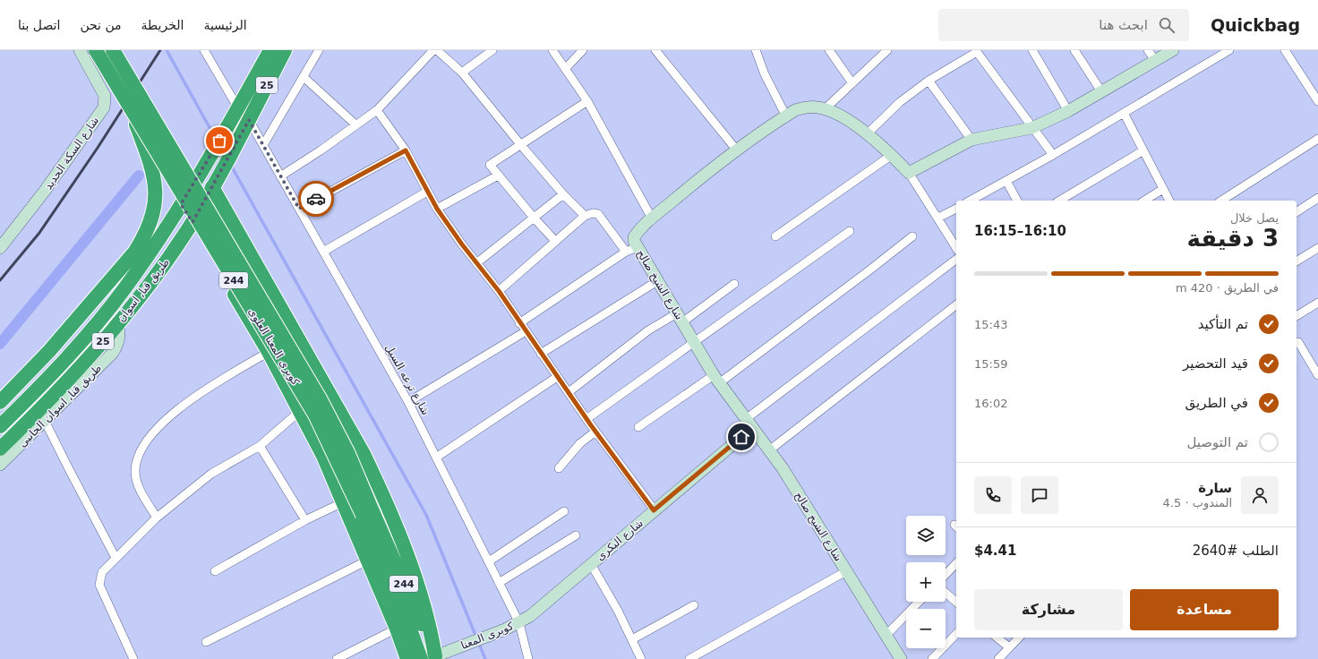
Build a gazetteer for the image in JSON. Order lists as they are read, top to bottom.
{
  "streets": {
    "highway": [
      "25",
      "244",
      "طريق قنا, اسوان",
      "كوبرى المعنا العلوى"
    ],
    "street": [
      "شارع السكة الحديد",
      "شارع الشيخ صالح",
      "شارع ترعه السيل",
      "طريق قنا, اسوان الجانبى",
      "شارع البكرى",
      "كوبرى المعنا"
    ]
  },
  "crossings": [
    ["25", "طريق قنا, اسوان"],
    ["25", "شارع ترعه السيل"],
    ["شارع الشيخ صالح", "شارع البكرى"],
    ["طريق قنا, اسوان", "طريق قنا, اسوان الجانبى"],
    ["كوبرى المعنا العلوى", "كوبرى المعنا"],
    ["شارع ترعه السيل", "شارع البكرى"],
    ["شارع ترعه السيل", "كوبرى المعنا"],
    ["شارع البكرى", "كوبرى المعنا"]
  ],
  "page": {
    "header": "Quickbag",
    "search": "ابحث هنا",
    "nav": [
      "الرئيسية",
      "الخريطة",
      "من نحن",
      "اتصل بنا"
    ],
    "heading": ["3 دقيقة", "يصل خلال", "16:10–16:15"],
    "panel": [
      "سارة",
      "المندوب · 4.5",
      "الطلب #2640",
      "$4.41"
    ],
    "bar": "في الطريق · 420 m",
    "list": [
      ["تم التأكيد", "15:43"],
      ["قيد التحضير", "15:59"],
      ["في الطريق", "16:02"],
      "تم التوصيل"
    ],
    "map_buttons": ["+", "−"],
    "buttons": ["مساعدة", "مشاركة"]
  }
}
